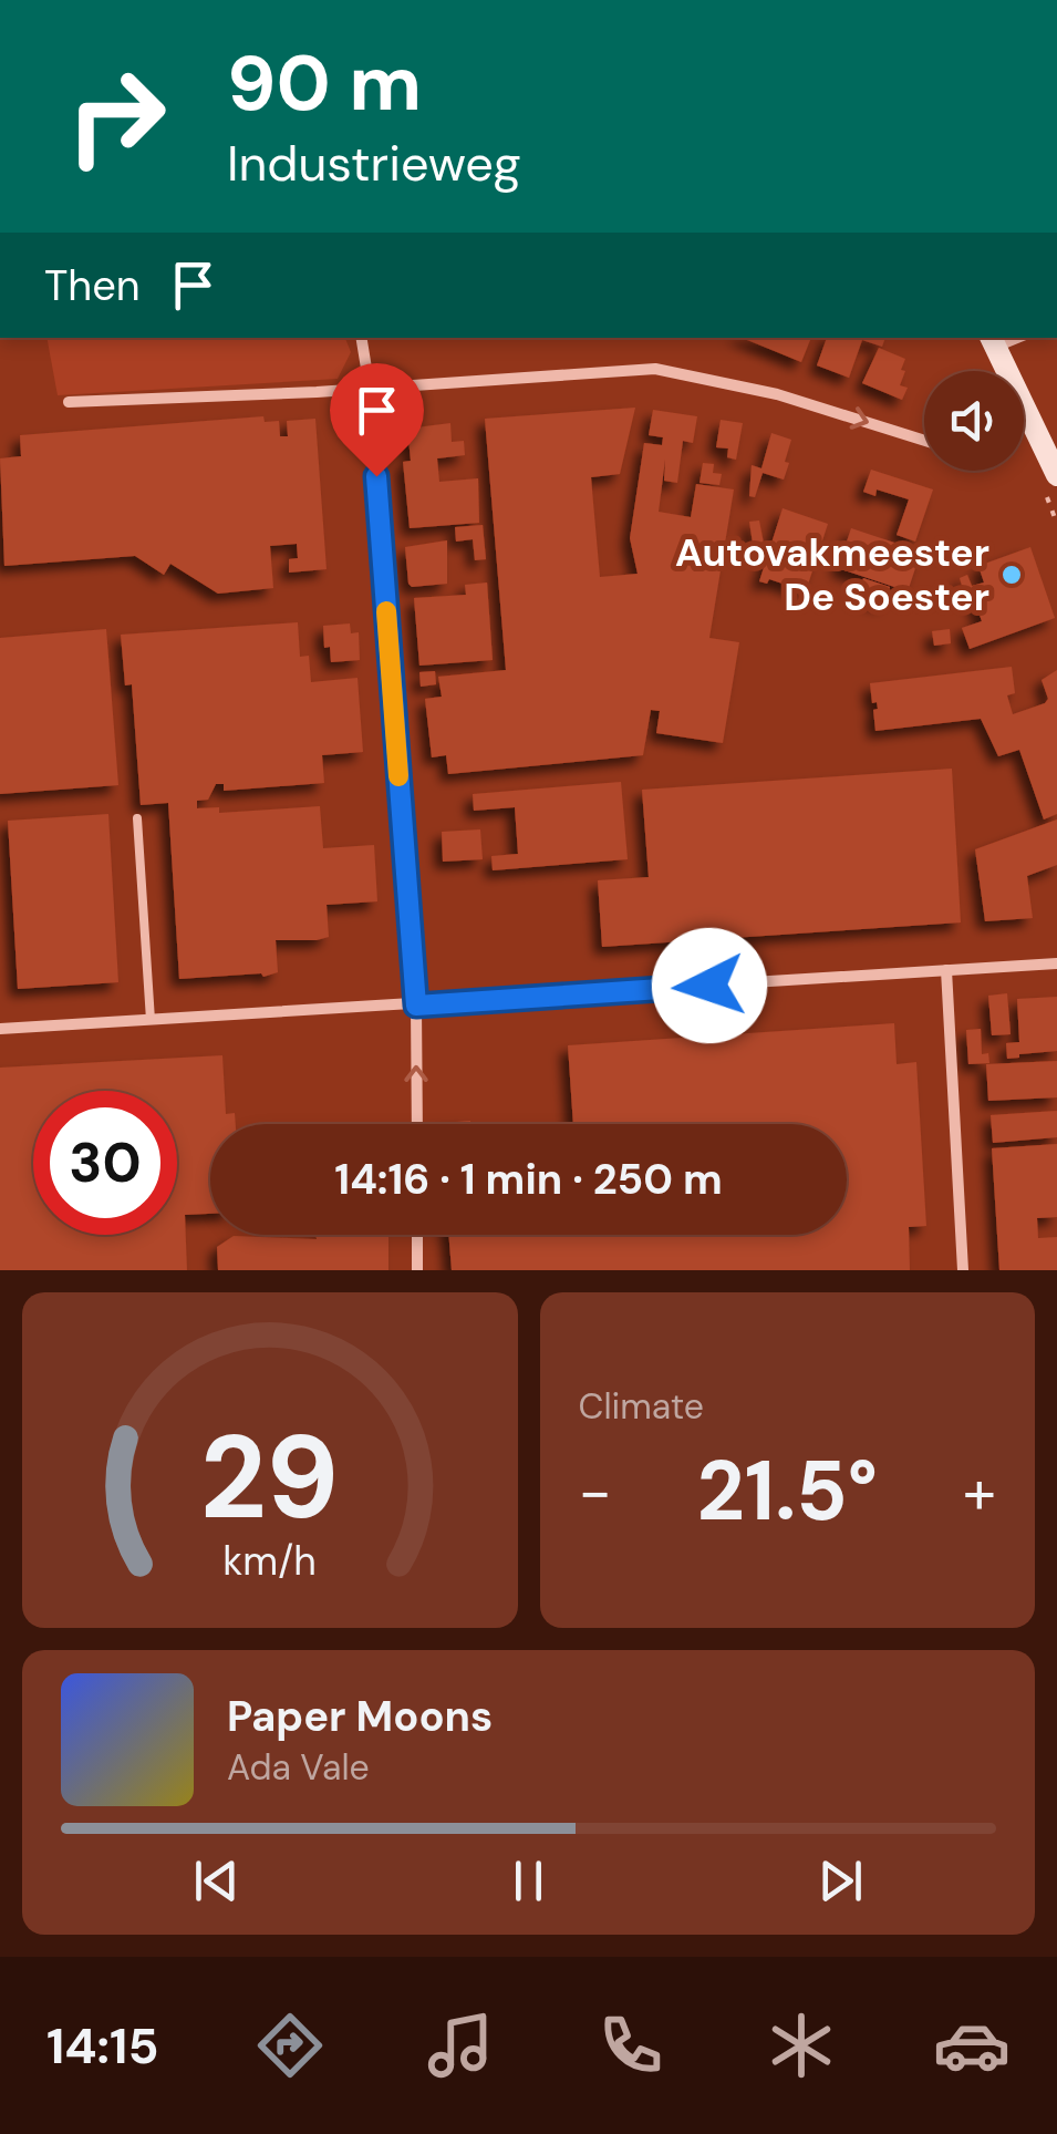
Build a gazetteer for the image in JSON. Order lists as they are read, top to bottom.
{
  "places": ["Autovakmeester De Soester"],
  "page": {
    "turn": ["90 m", "Industrieweg"],
    "then": "Then",
    "limit": "30",
    "trip": "14:16 · 1 min · 250 m",
    "tile": "Climate",
    "heat": ["−", "21.5°", "+"],
    "song": ["Paper Moons", "Ada Vale"],
    "tabs": "14:15",
    "gauge": ["29", "km/h"]
  }
}
